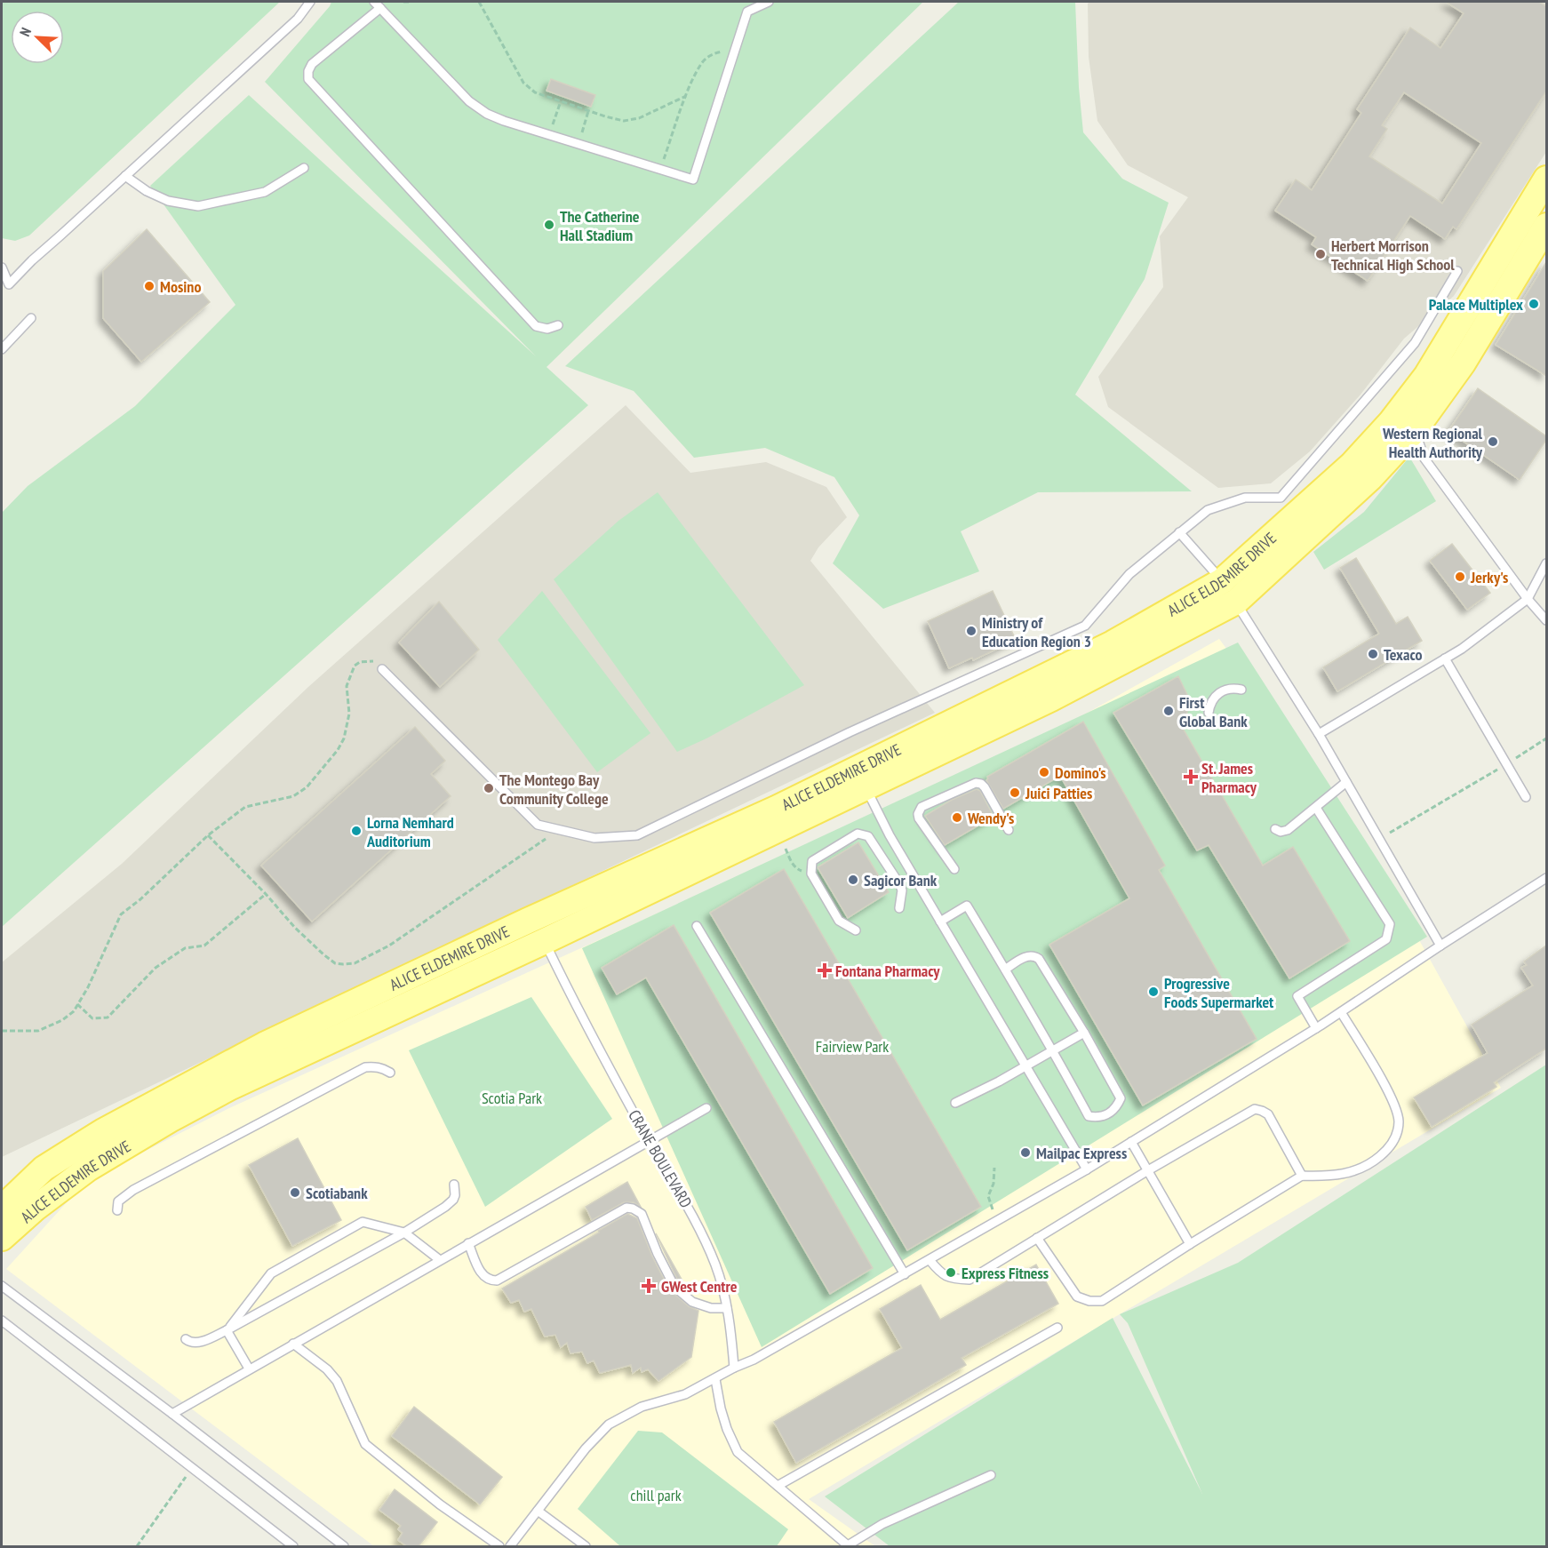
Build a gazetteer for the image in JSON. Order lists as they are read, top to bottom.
{
  "streets": {
    "main road": ["ALICE ELDEMIRE DRIVE"],
    "lane": ["CRANE BOULEVARD"]
  },
  "crossings": [
    ["ALICE ELDEMIRE DRIVE", "CRANE BOULEVARD"]
  ],
  "parks": ["Fairview Park", "Scotia Park", "chill park"],
  "places": {
    "other": [
      "The Catherine Hall Stadium",
      "Herbert Morrison Technical High School",
      "Mosino",
      "Palace Multiplex",
      "Western Regional Health Authority",
      "Jerky's",
      "Ministry of Education Region 3",
      "Texaco",
      "First Global Bank",
      "Domino's",
      "The Montego Bay Community College",
      "Juici Patties",
      "Wendy's",
      "Lorna Nemhard Auditorium",
      "Sagicor Bank",
      "Progressive Foods Supermarket",
      "Mailpac Express",
      "Scotiabank",
      "Express Fitness"
    ],
    "health": ["St. James Pharmacy", "Fontana Pharmacy", "GWest Centre"]
  },
  "north": "top left"
}
